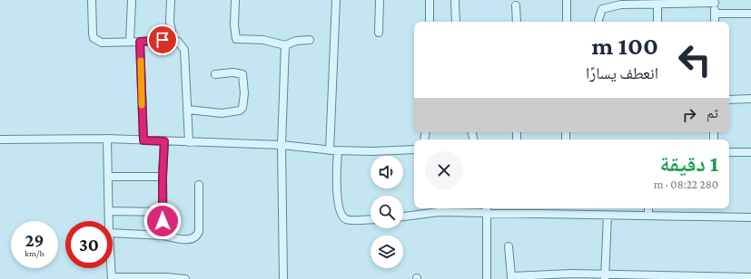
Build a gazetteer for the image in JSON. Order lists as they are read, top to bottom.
{
  "page": {
    "turn": ["100 m", "انعطف يسارًا"],
    "then": "ثم",
    "heading": ["1 دقيقة", "280 m · 08:22"],
    "speed": "29 km/h",
    "limit": "30"
  }
}
